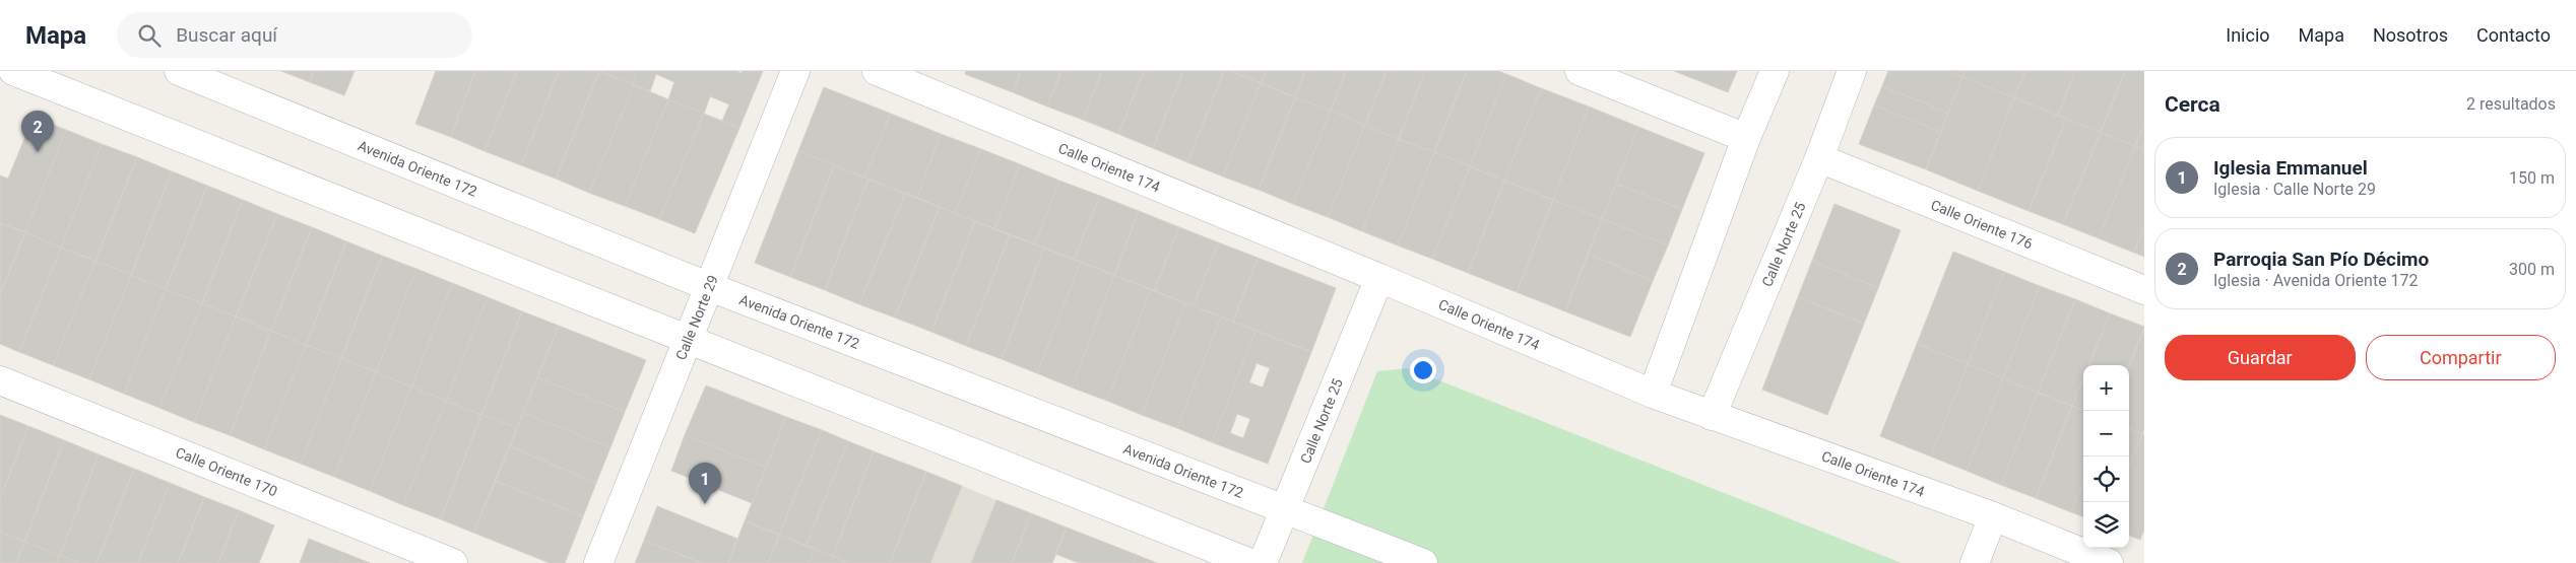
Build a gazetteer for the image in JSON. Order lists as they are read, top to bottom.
{
  "streets": {
    "street": [
      "Calle Oriente 174",
      "Avenida Oriente 172",
      "Calle Oriente 176",
      "Calle Norte 25",
      "Calle Norte 29",
      "Calle Oriente 170"
    ]
  },
  "crossings": [
    ["Calle Oriente 174", "Calle Norte 25"],
    ["Avenida Oriente 172", "Calle Norte 25"],
    ["Avenida Oriente 172", "Calle Norte 29"],
    ["Calle Oriente 176", "Calle Norte 25"]
  ],
  "page": {
    "header": "Mapa",
    "search": "Buscar aquí",
    "nav": [
      "Inicio",
      "Mapa",
      "Nosotros",
      "Contacto"
    ],
    "heading": ["Cerca", "2 resultados"],
    "pins": ["2", "1"],
    "list": [
      {
        "mark": "1",
        "name": "Iglesia Emmanuel",
        "note": "Iglesia · Calle Norte 29",
        "value": "150 m"
      },
      {
        "mark": "2",
        "name": "Parroqia San Pío Décimo",
        "note": "Iglesia · Avenida Oriente 172",
        "value": "300 m"
      }
    ],
    "buttons": ["Guardar", "Compartir"],
    "map_buttons": ["+", "−"]
  }
}
